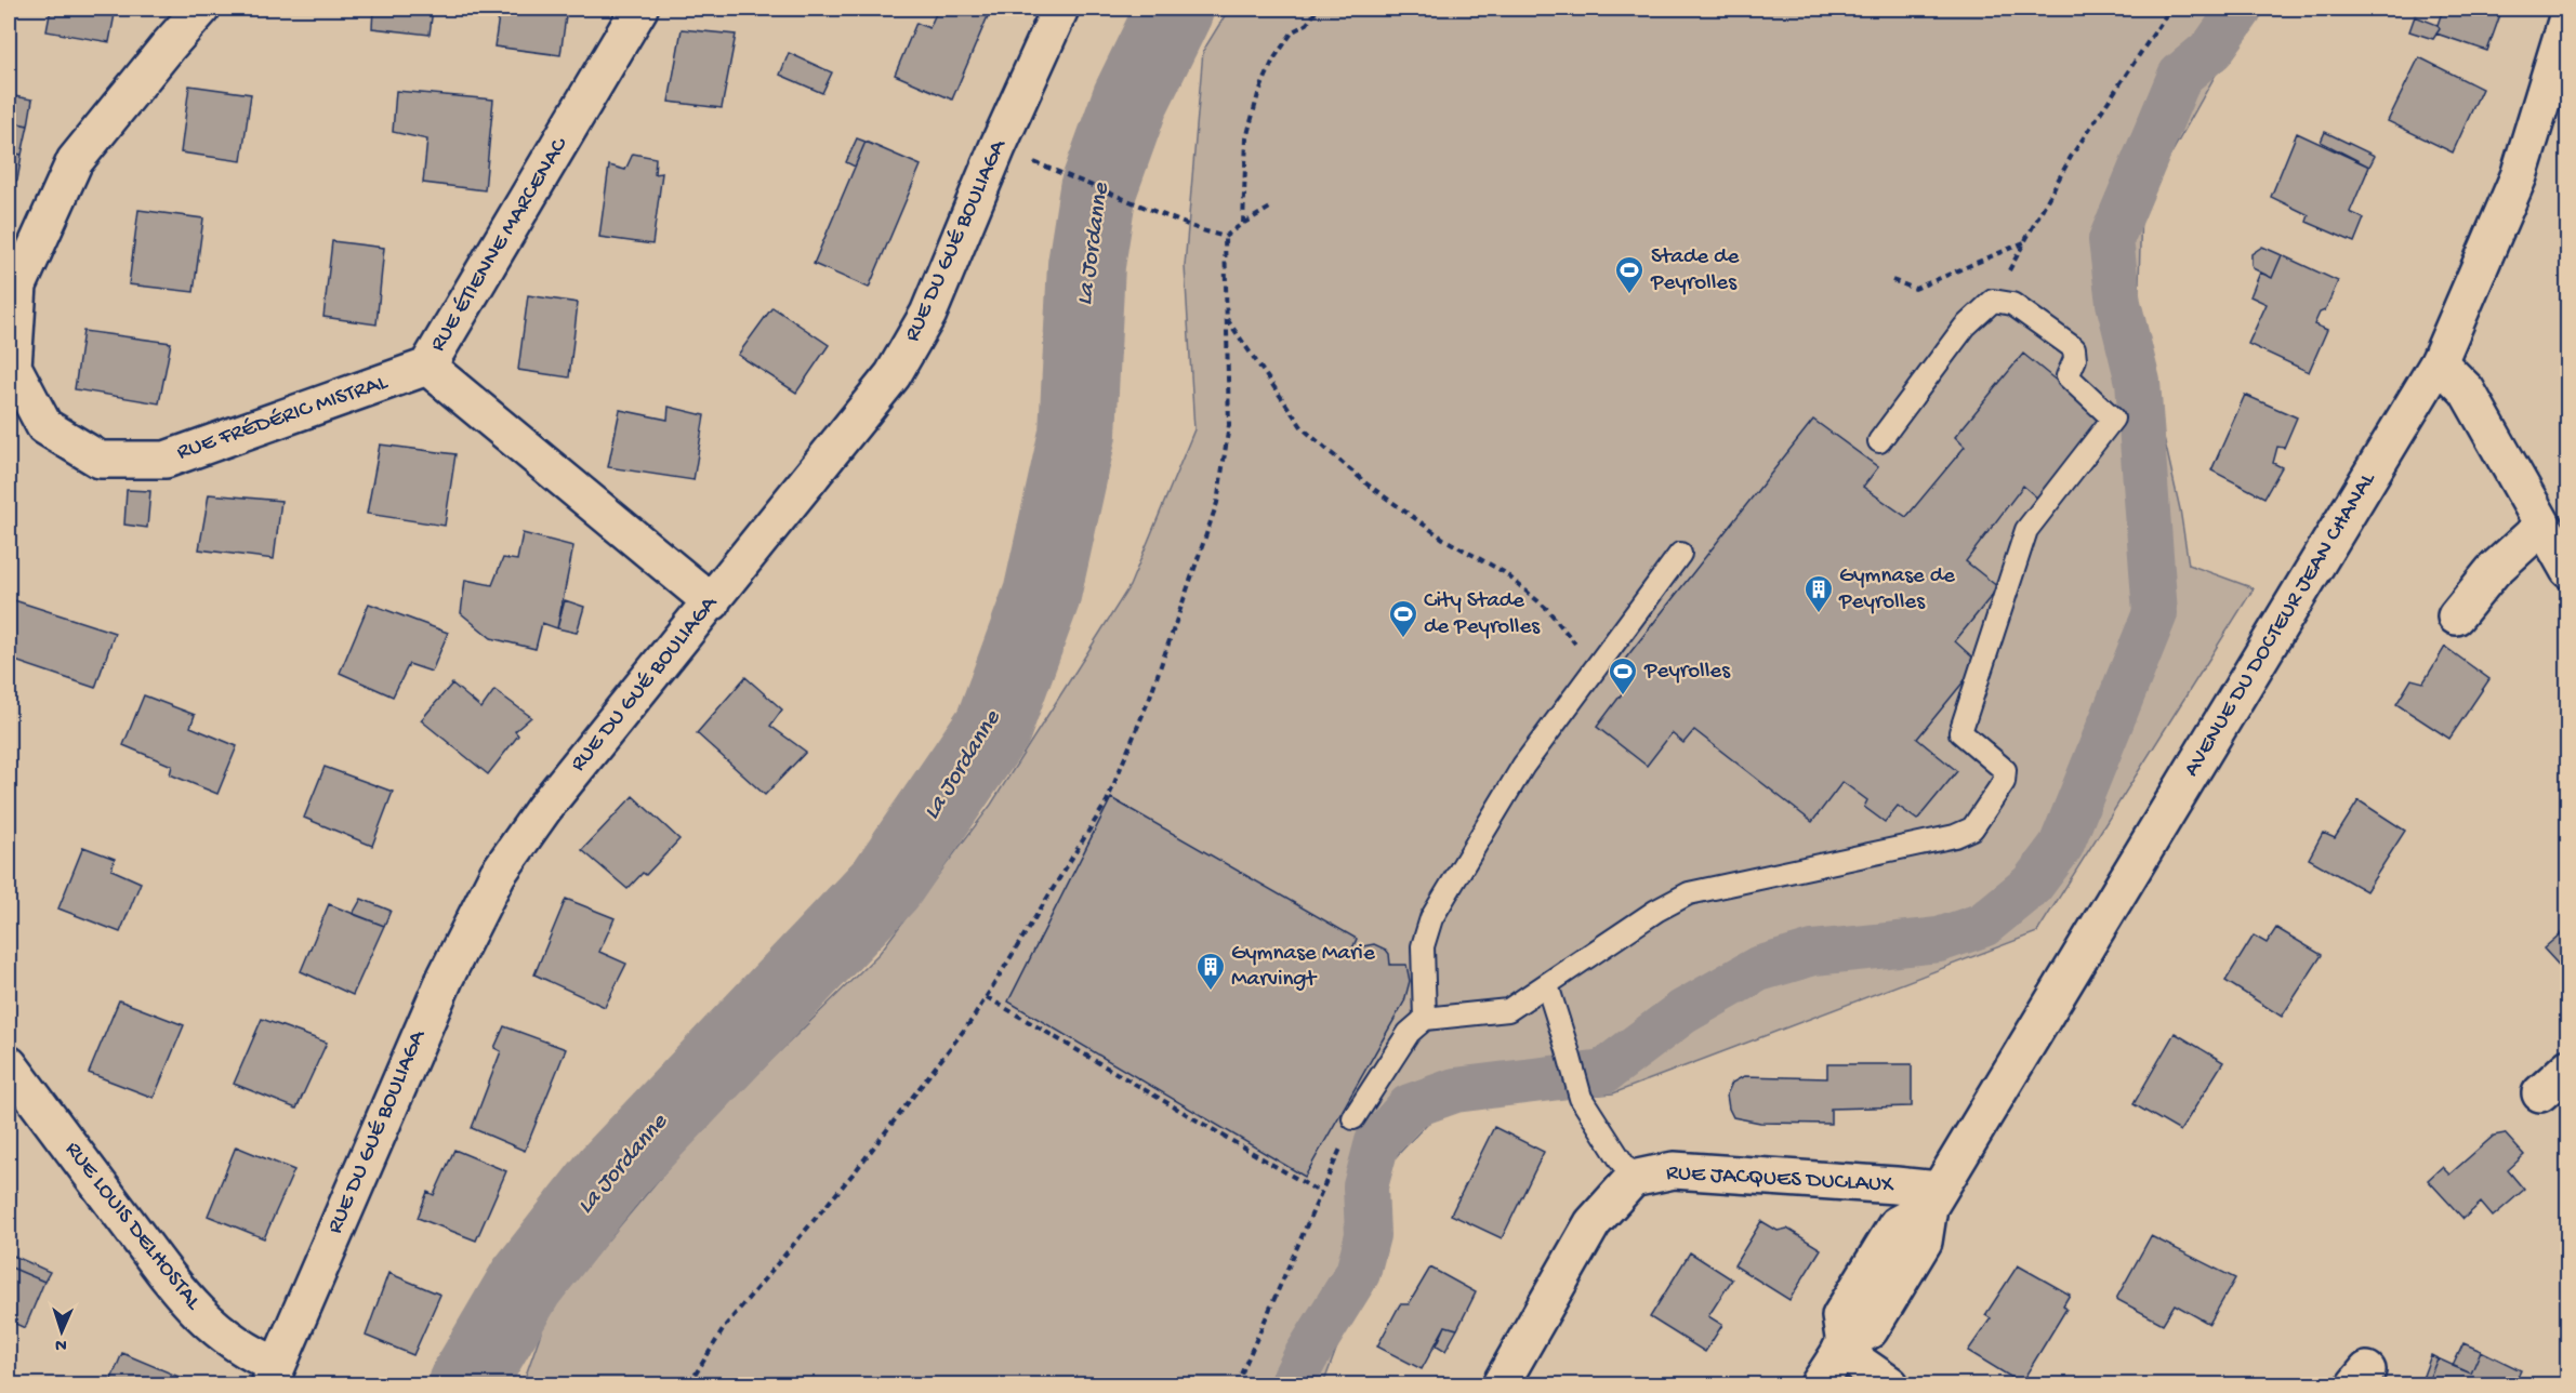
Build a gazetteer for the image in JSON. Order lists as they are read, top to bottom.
{
  "streets": {
    "street": [
      "RUE DU GUÉ BOULIAGA",
      "RUE ÉTIENNE MARCENAC",
      "RUE FRÉDÉRIC MISTRAL",
      "AVENUE DU DOCTEUR JEAN CHANAL",
      "RUE JACQUES DUCLAUX",
      "RUE LOUIS DELHOSTAL"
    ]
  },
  "crossings": [
    ["RUE DU GUÉ BOULIAGA", "RUE ÉTIENNE MARCENAC"],
    ["RUE DU GUÉ BOULIAGA", "RUE LOUIS DELHOSTAL"],
    ["RUE ÉTIENNE MARCENAC", "RUE FRÉDÉRIC MISTRAL"],
    ["AVENUE DU DOCTEUR JEAN CHANAL", "RUE JACQUES DUCLAUX"]
  ],
  "water": ["La Jordanne"],
  "places": {
    "sports": ["Stade de Peyrolles", "City Stade de Peyrolles", "Peyrolles"],
    "building": ["Gymnase de Peyrolles", "Gymnase Marie Marvingt"]
  },
  "north": "bottom"
}
